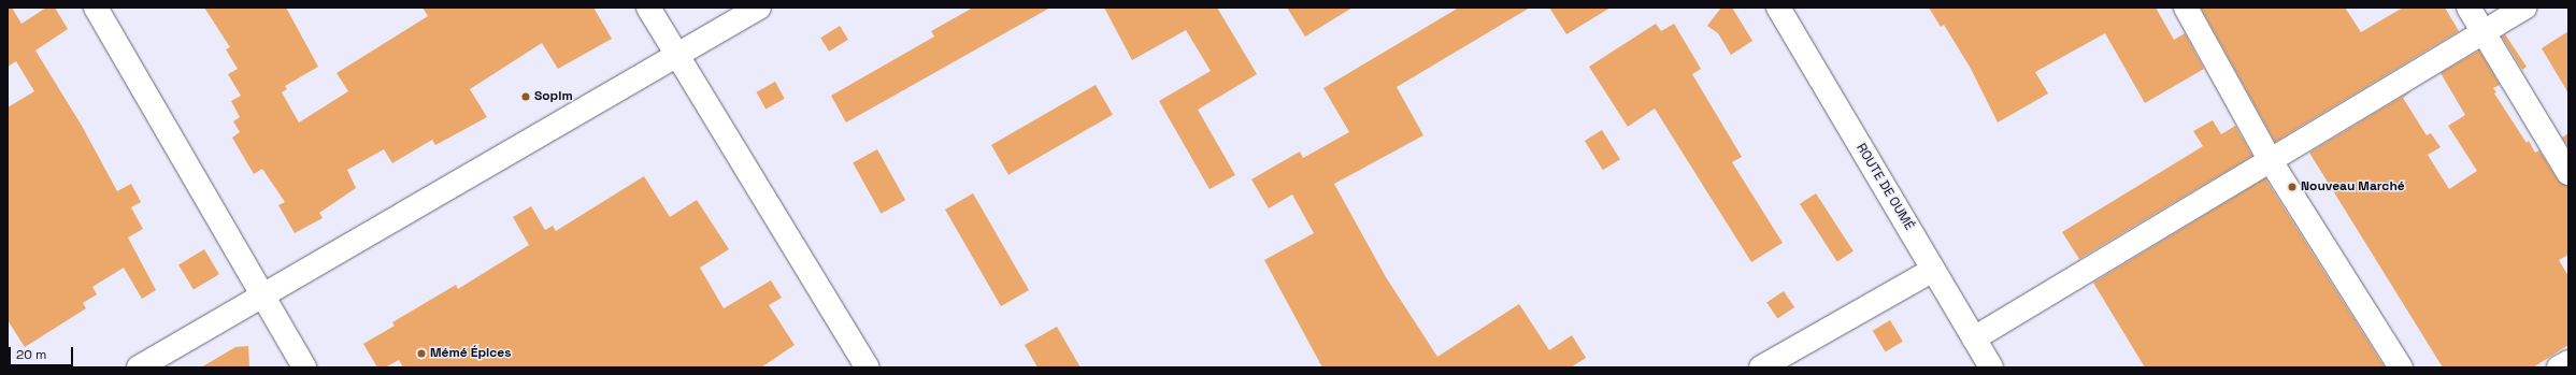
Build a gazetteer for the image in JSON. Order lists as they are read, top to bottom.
{
  "streets": {
    "street": ["ROUTE DE OUMÉ"]
  },
  "places": ["Sopim", "Nouveau Marché", "Mémé Épices"],
  "scale_bar": "20 m"
}
